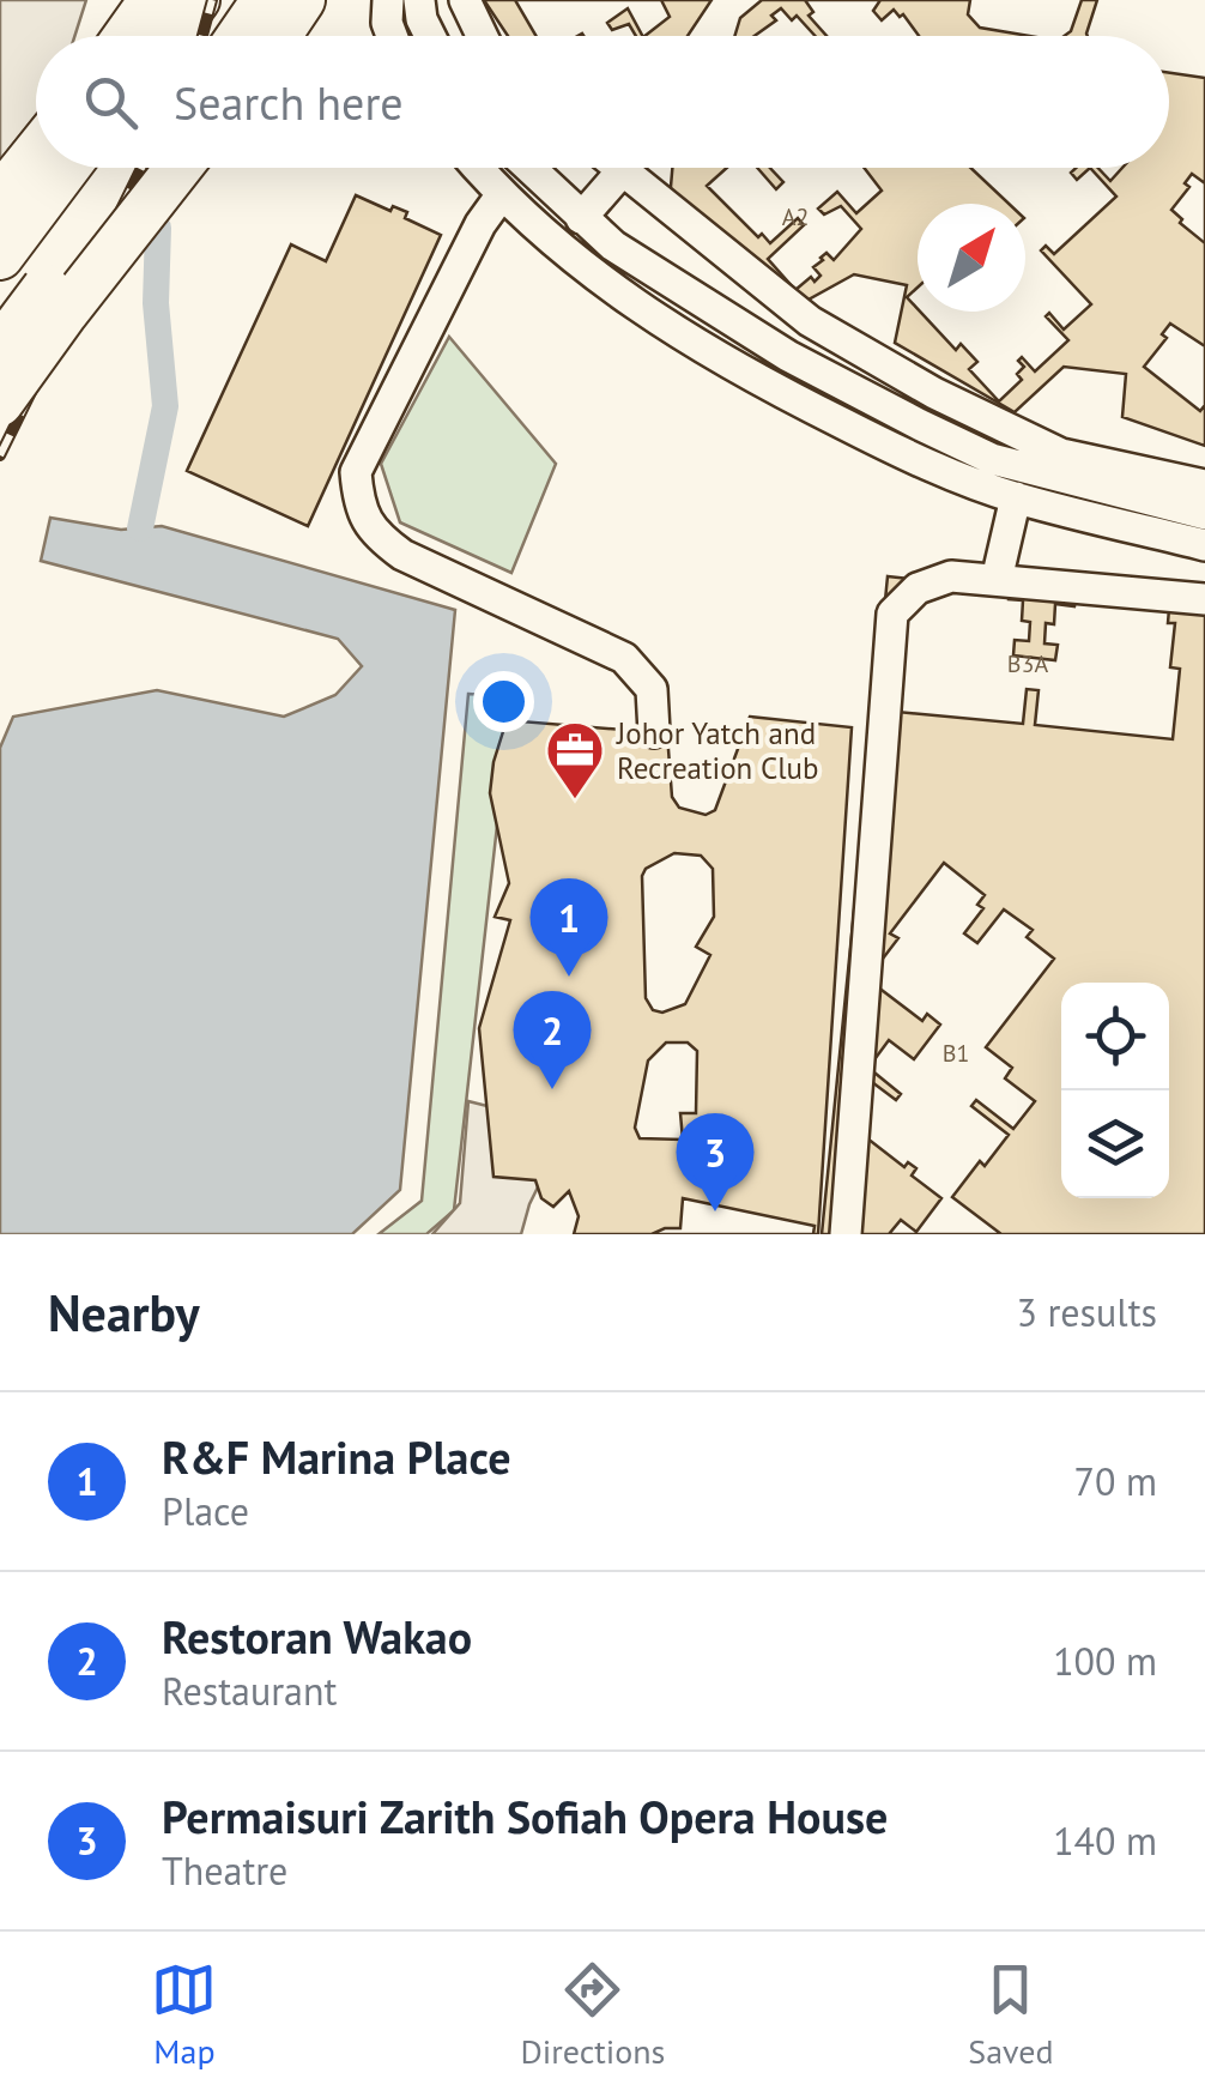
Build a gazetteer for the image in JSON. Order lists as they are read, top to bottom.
{
  "places": {
    "office": ["Johor Yatch and Recreation Club"]
  },
  "house_numbers": ["A2", "B3A", "B1"],
  "north": "top right",
  "page": {
    "search": "Search here",
    "pins": ["1", "2", "3"],
    "heading": ["Nearby", "3 results"],
    "list": [
      {
        "mark": "1",
        "name": "R&F Marina Place",
        "note": "Place",
        "value": "70 m"
      },
      {
        "mark": "2",
        "name": "Restoran Wakao",
        "note": "Restaurant",
        "value": "100 m"
      },
      {
        "mark": "3",
        "name": "Permaisuri Zarith Sofiah Opera House",
        "note": "Theatre",
        "value": "140 m"
      }
    ],
    "nav": ["Map", "Directions", "Saved"]
  }
}
